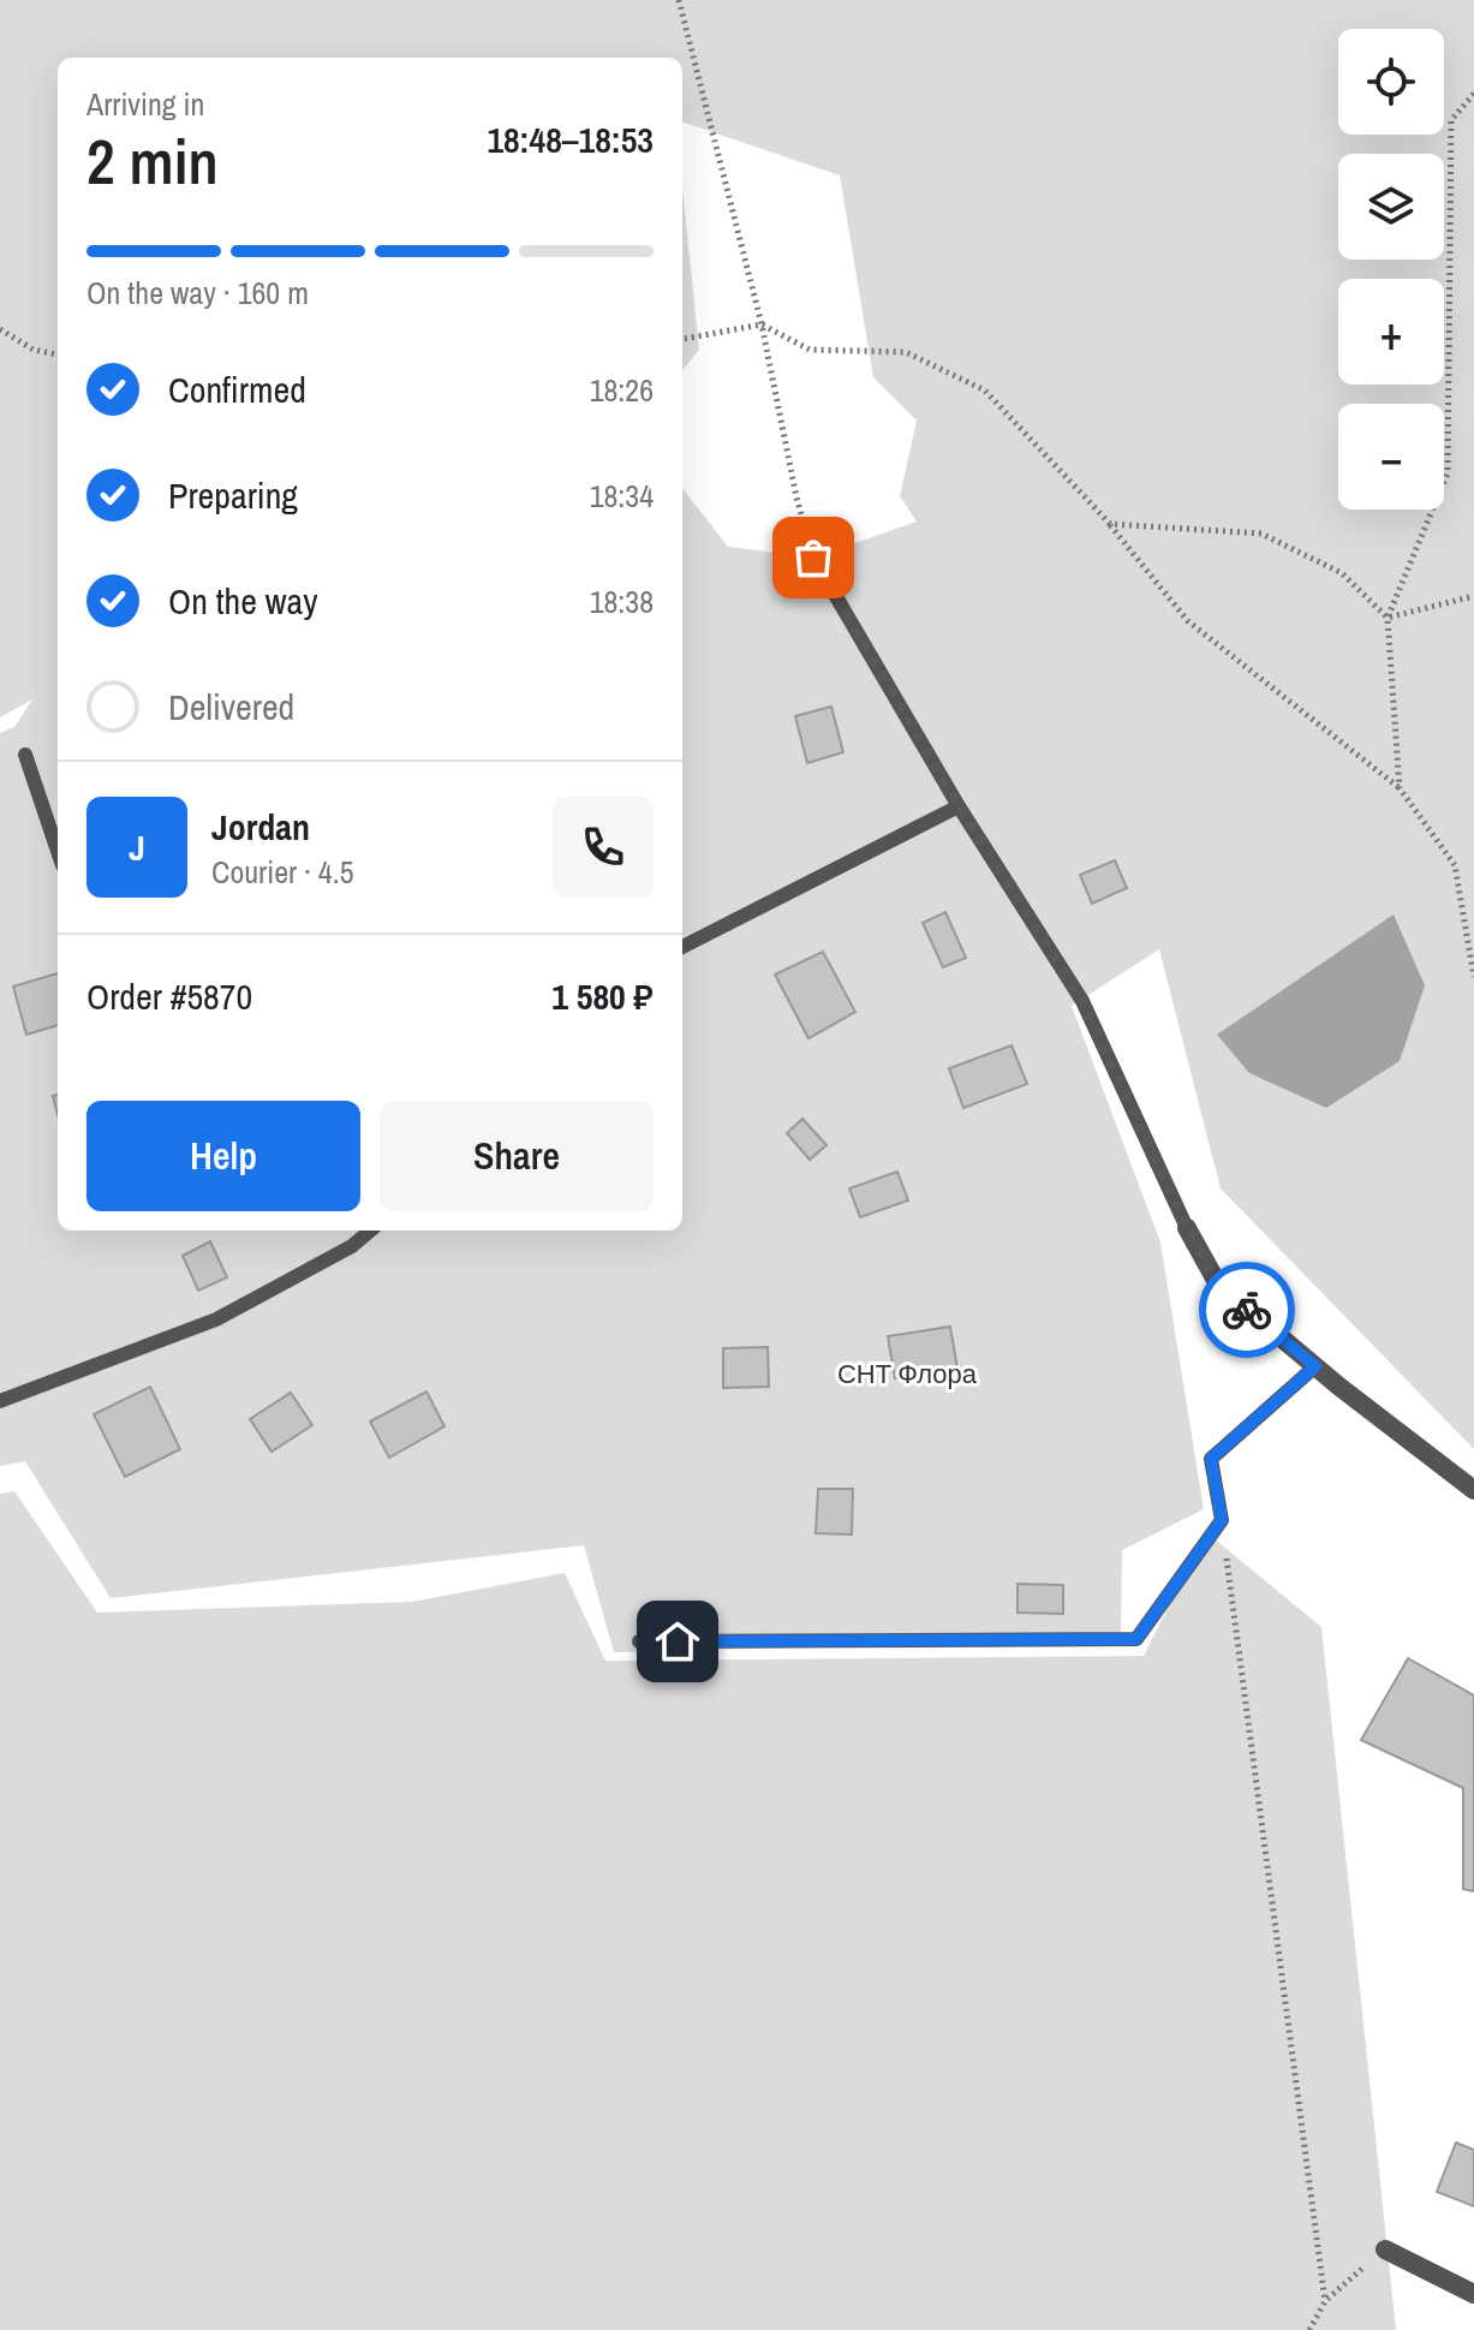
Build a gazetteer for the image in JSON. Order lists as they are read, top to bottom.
{
  "parks": ["СНТ Флора"],
  "page": {
    "map_buttons": ["+", "−"],
    "heading": ["2 min", "Arriving in", "18:48–18:53"],
    "panel": [
      "Jordan",
      "Courier · 4.5",
      "Order #5870",
      "1 580 ₽"
    ],
    "bar": "On the way · 160 m",
    "list": [
      ["Confirmed", "18:26"],
      ["Preparing", "18:34"],
      ["On the way", "18:38"],
      "Delivered"
    ],
    "round": "J",
    "buttons": ["Help", "Share"]
  }
}
